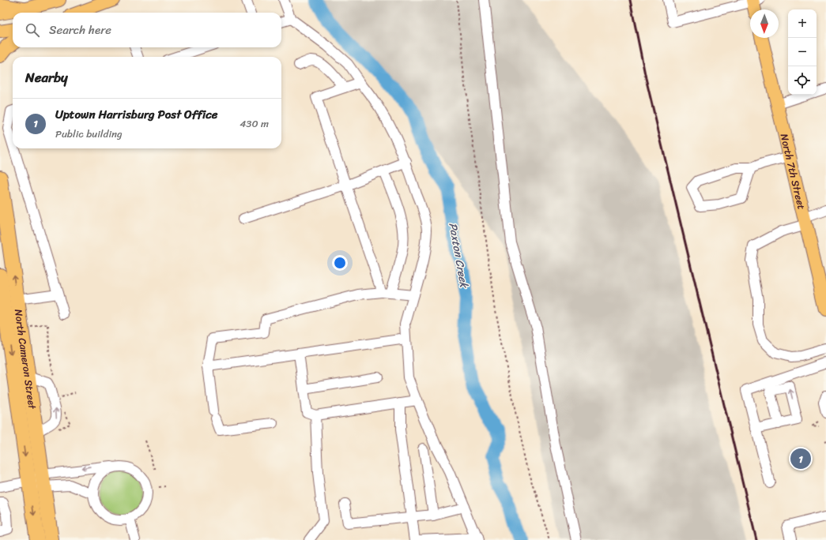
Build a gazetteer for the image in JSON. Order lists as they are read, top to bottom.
{
  "streets": {
    "highway": ["North Cameron Street"],
    "main road": ["North 7th Street"]
  },
  "water": ["Paxton Creek"],
  "north": "bottom",
  "page": {
    "map_buttons": ["+", "−"],
    "search": "Search here",
    "heading": "Nearby",
    "list": [
      {
        "mark": "1",
        "name": "Uptown Harrisburg Post Office",
        "note": "Public building",
        "value": "430 m"
      }
    ],
    "pins": "1"
  }
}
